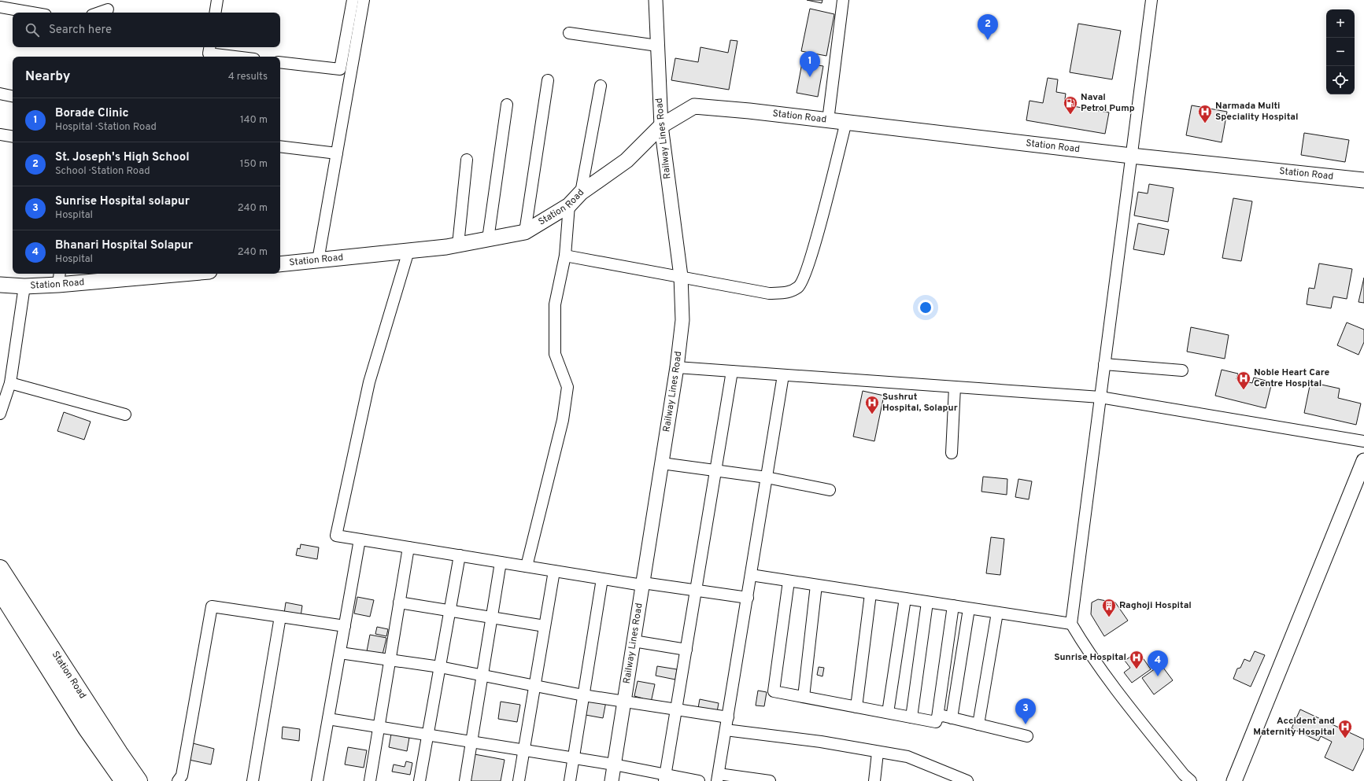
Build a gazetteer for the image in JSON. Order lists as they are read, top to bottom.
{
  "streets": {
    "main road": ["Station Road"],
    "street": ["Railway Lines Road"]
  },
  "crossings": [
    ["Station Road", "Railway Lines Road"]
  ],
  "places": {
    "fuel station": ["Naval Petrol Pump"],
    "hospital": [
      "Narmada Multi Speciality Hospital",
      "Noble Heart Care Centre Hospital",
      "Sushrut Hospital, Solapur",
      "Sunrise Hospital",
      "Accident and Maternity Hospital"
    ],
    "building": ["Raghoji Hospital"]
  },
  "page": {
    "map_buttons": ["+", "−"],
    "search": "Search here",
    "pins": [
      "2",
      "1",
      "4",
      "3"
    ],
    "heading": ["Nearby", "4 results"],
    "list": [
      {
        "mark": "1",
        "name": "Borade Clinic",
        "note": "Hospital · Station Road",
        "value": "140 m"
      },
      {
        "mark": "2",
        "name": "St. Joseph's High School",
        "note": "School · Station Road",
        "value": "150 m"
      },
      {
        "mark": "3",
        "name": "Sunrise Hospital solapur",
        "note": "Hospital",
        "value": "240 m"
      },
      {
        "mark": "4",
        "name": "Bhanari Hospital Solapur",
        "note": "Hospital",
        "value": "240 m"
      }
    ]
  }
}
